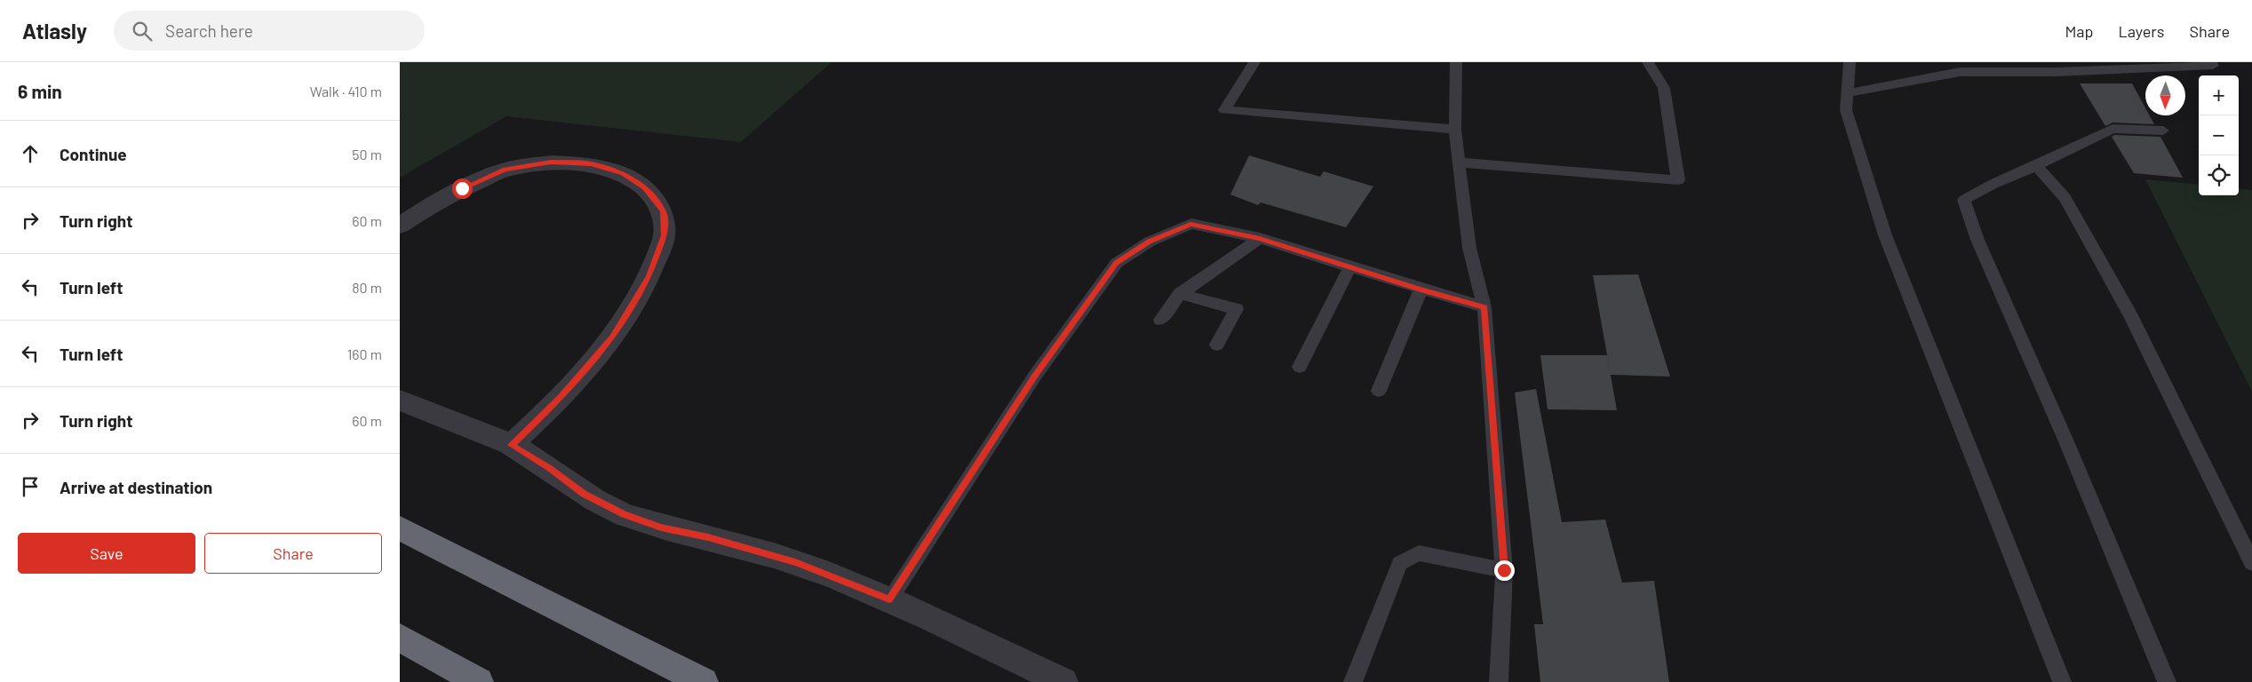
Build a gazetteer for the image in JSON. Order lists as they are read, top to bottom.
{
  "north": "bottom",
  "page": {
    "header": "Atlasly",
    "search": "Search here",
    "nav": ["Map", "Layers", "Share"],
    "heading": ["6 min", "Walk · 410 m"],
    "map_buttons": ["+", "−"],
    "list": [
      ["Continue", "50 m"],
      ["Turn right", "60 m"],
      ["Turn left", "80 m"],
      ["Turn left", "160 m"],
      ["Turn right", "60 m"],
      "Arrive at destination"
    ],
    "buttons": ["Save", "Share"]
  }
}
